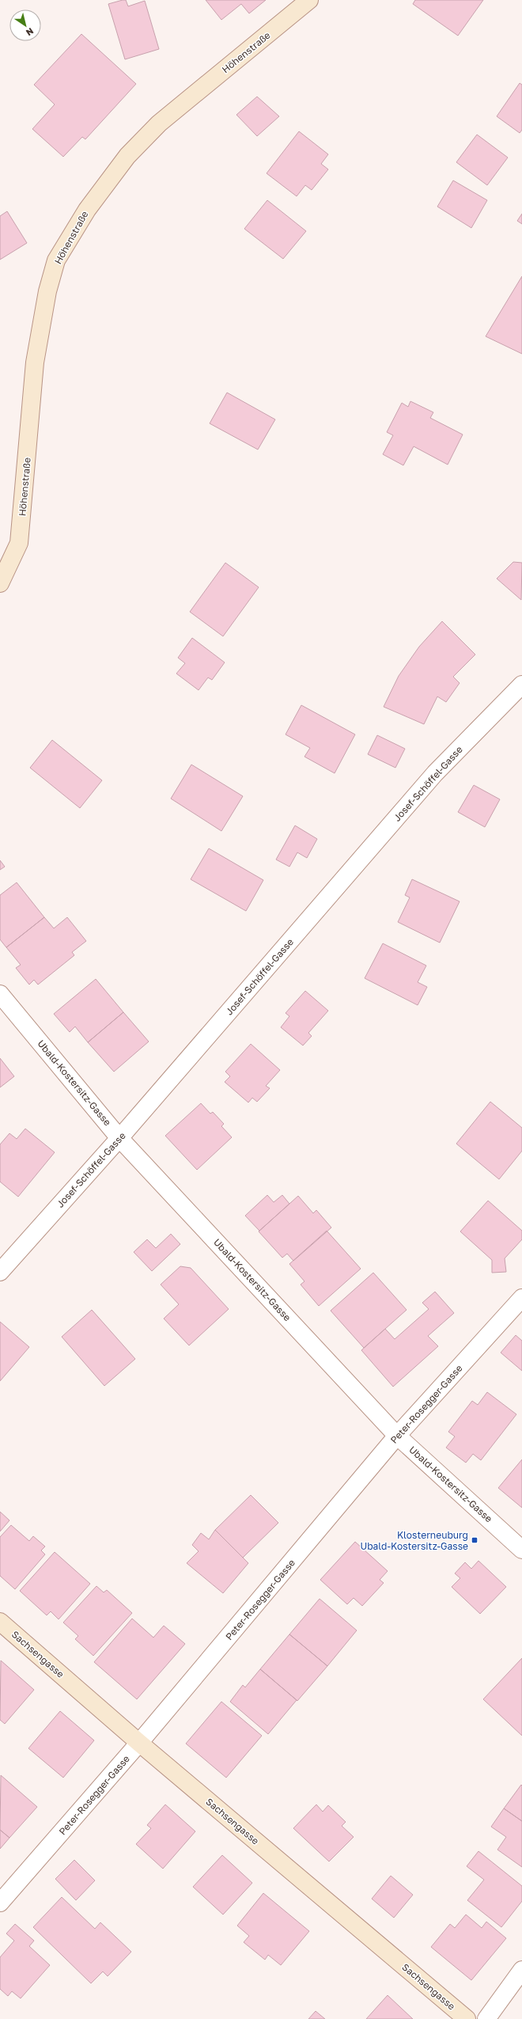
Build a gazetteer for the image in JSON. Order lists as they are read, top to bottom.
{
  "streets": {
    "street": [
      "Höhenstraße",
      "Josef-Schöffel-Gasse",
      "Ubald-Kostersitz-Gasse",
      "Peter-Rosegger-Gasse",
      "Sachsengasse"
    ]
  },
  "crossings": [
    ["Josef-Schöffel-Gasse", "Ubald-Kostersitz-Gasse"],
    ["Ubald-Kostersitz-Gasse", "Peter-Rosegger-Gasse"],
    ["Peter-Rosegger-Gasse", "Sachsengasse"]
  ],
  "places": {
    "transit": ["Klosterneuburg Ubald-Kostersitz-Gasse"]
  },
  "north": "bottom right"
}
